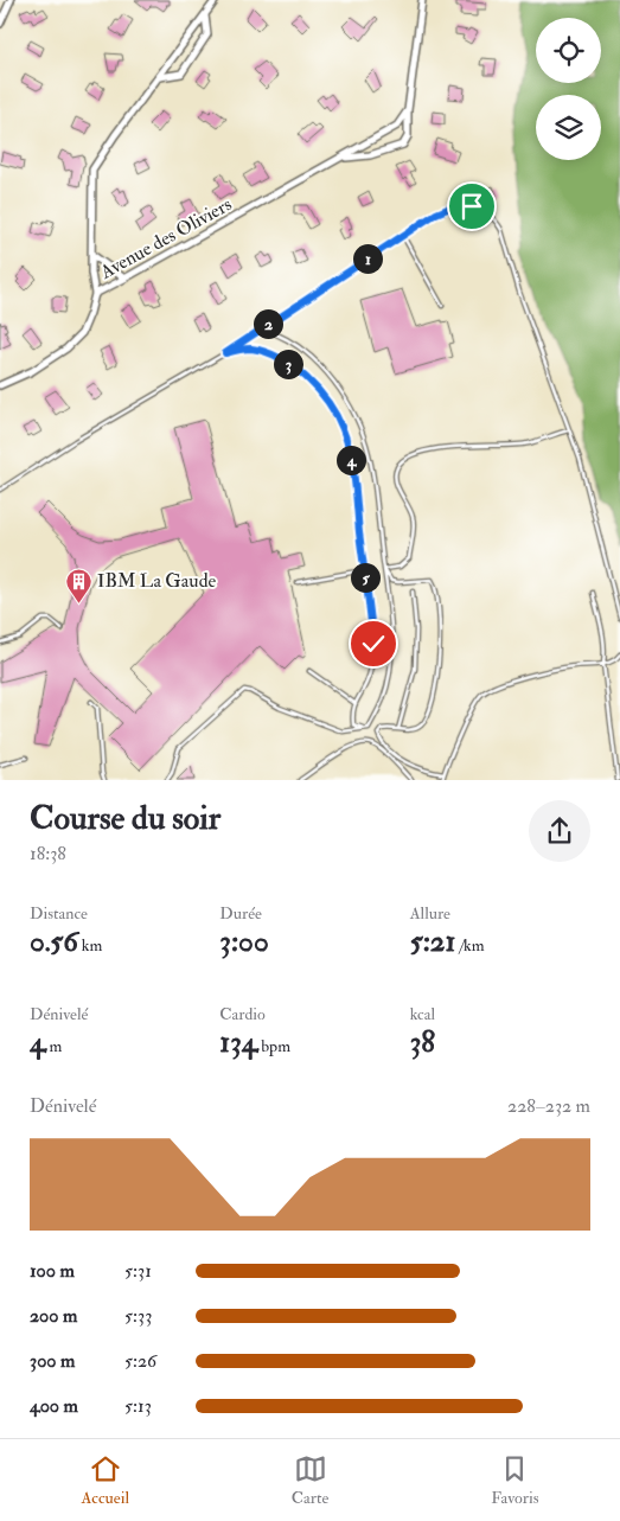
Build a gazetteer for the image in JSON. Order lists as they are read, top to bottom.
{
  "streets": {
    "street": ["Avenue des Oliviers"]
  },
  "places": {
    "building": ["IBM La Gaude"]
  },
  "page": {
    "pins": [
      "1",
      "2",
      "3",
      "4",
      "5"
    ],
    "heading": ["Course du soir", "18:38"],
    "stats": [
      ["Distance", "0.56 km"],
      ["Durée", "3:00"],
      ["Allure", "5:21 /km"],
      ["Dénivelé", "4 m"],
      ["Cardio", "134 bpm"],
      ["kcal", "38"]
    ],
    "chart": ["Dénivelé", "228–232 m"],
    "list": [
      {
        "name": "100 m",
        "note": "5:31"
      },
      {
        "name": "200 m",
        "note": "5:33"
      },
      {
        "name": "300 m",
        "note": "5:26"
      },
      {
        "name": "400 m",
        "note": "5:13"
      }
    ],
    "tabs": ["Accueil", "Carte", "Favoris"]
  }
}
